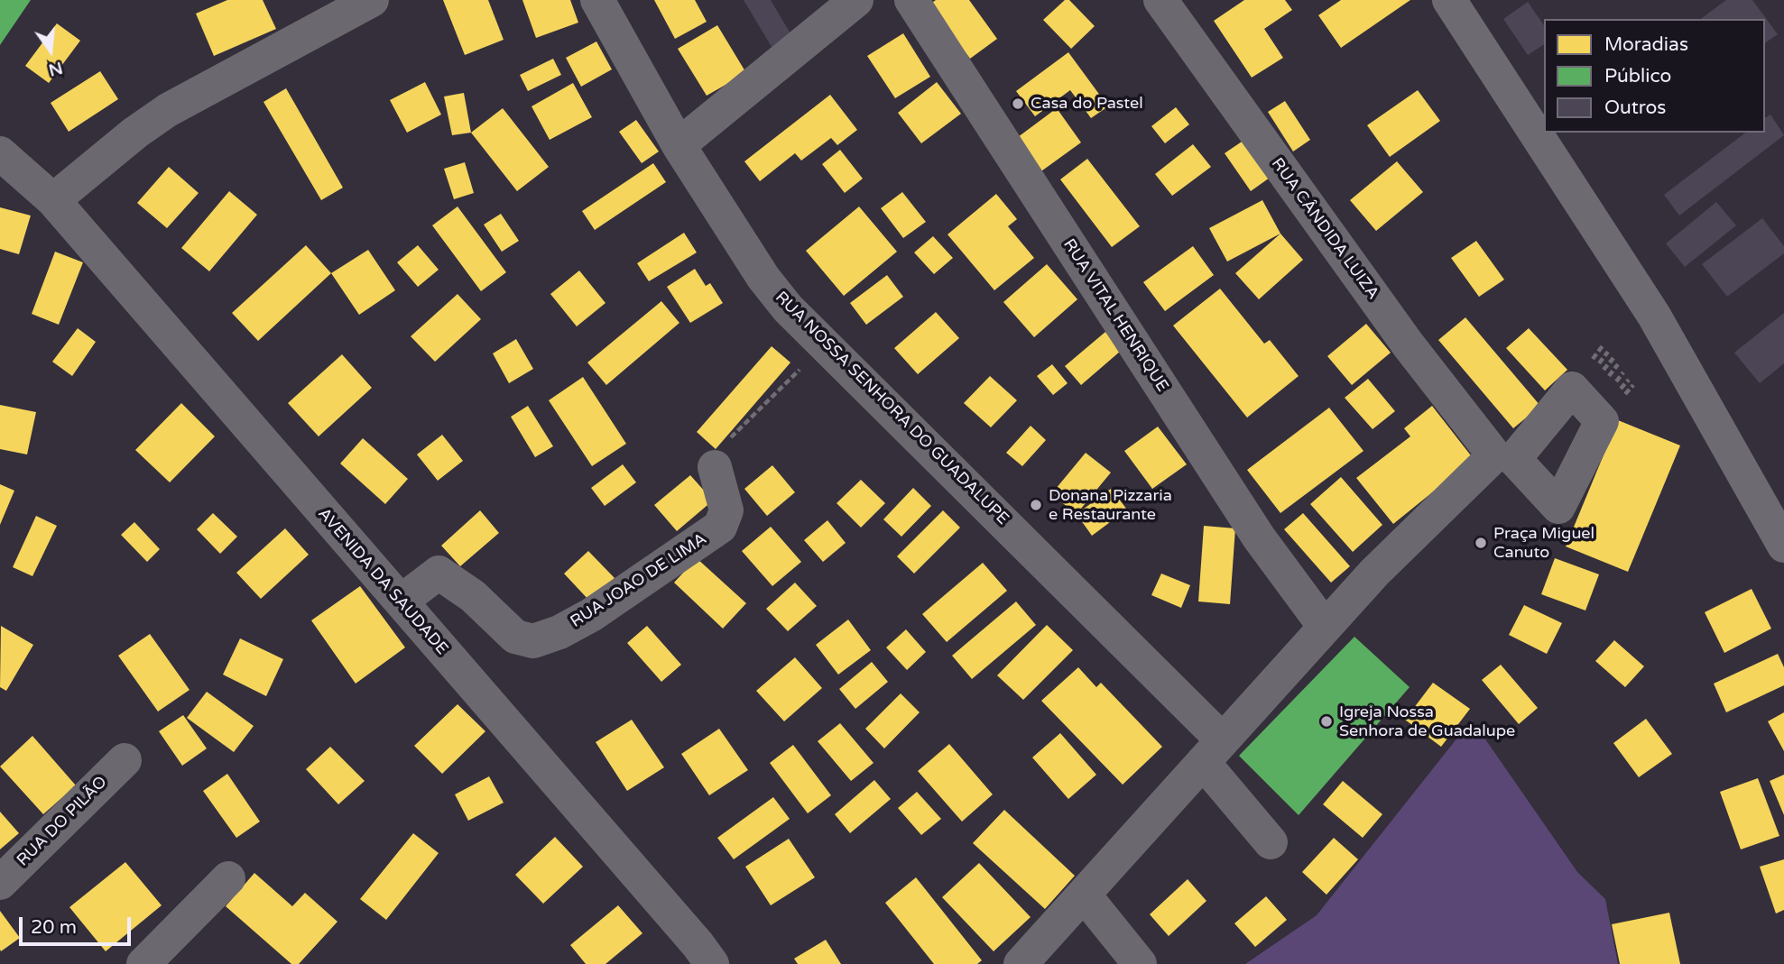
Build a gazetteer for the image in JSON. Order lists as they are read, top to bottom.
{
  "streets": {
    "street": [
      "RUA CÂNDIDA LUIZA",
      "RUA VITAL HENRIQUE",
      "RUA NOSSA SENHORA DO GUADALUPE",
      "RUA JOAO DE LIMA",
      "AVENIDA DA SAUDADE",
      "RUA DO PILÃO"
    ]
  },
  "crossings": [
    ["RUA CÂNDIDA LUIZA", "RUA VITAL HENRIQUE"],
    ["RUA JOAO DE LIMA", "AVENIDA DA SAUDADE"]
  ],
  "places": [
    "Casa do Pastel",
    "Donana Pizzaria e Restaurante",
    "Praça Miguel Canuto",
    "Igreja Nossa Senhora de Guadalupe"
  ],
  "legend": ["Moradias", "Público", "Outros"],
  "scale_bar": "20 m",
  "north": "bottom"
}
